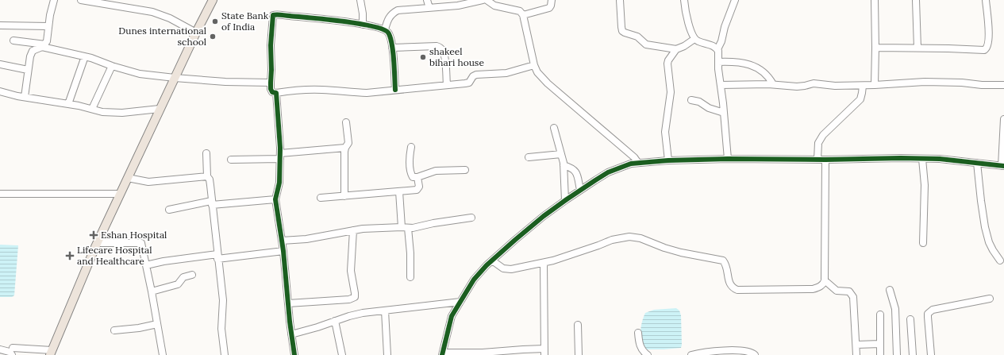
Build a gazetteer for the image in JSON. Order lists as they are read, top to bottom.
{
  "places": {
    "other": ["State Bank of India", "Dunes international school", "shakeel bihari house"],
    "health": ["Eshan Hospital", "Lifecare Hospital and Healthcare"]
  }
}
